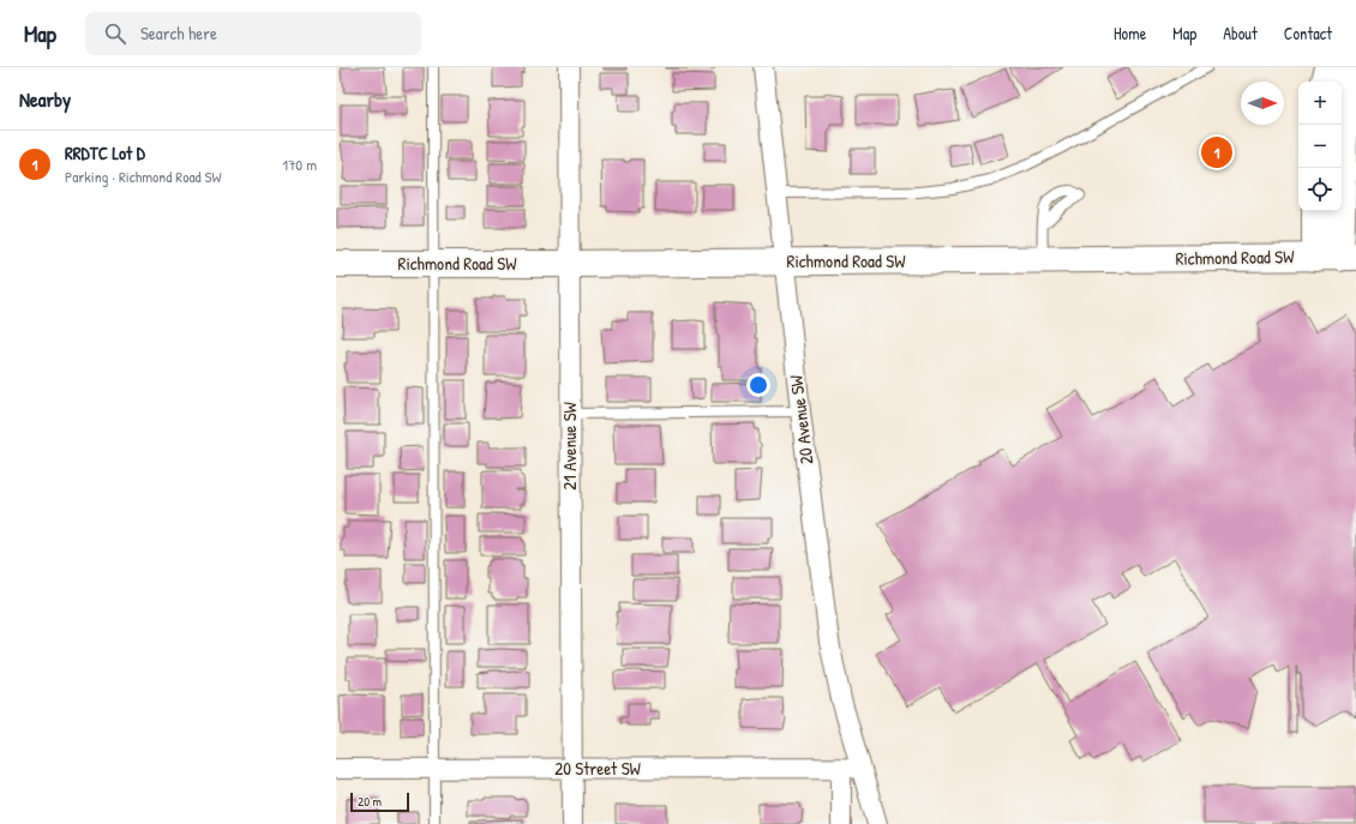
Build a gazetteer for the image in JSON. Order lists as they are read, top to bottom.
{
  "streets": {
    "main road": ["Richmond Road SW"],
    "street": ["20 Avenue SW", "21 Avenue SW", "20 Street SW"]
  },
  "crossings": [
    ["Richmond Road SW", "20 Avenue SW"],
    ["Richmond Road SW", "21 Avenue SW"],
    ["20 Avenue SW", "20 Street SW"],
    ["21 Avenue SW", "20 Street SW"]
  ],
  "scale_bar": "20 m",
  "north": "right",
  "page": {
    "header": "Map",
    "search": "Search here",
    "nav": [
      "Home",
      "Map",
      "About",
      "Contact"
    ],
    "heading": "Nearby",
    "map_buttons": ["+", "−"],
    "list": [
      {
        "mark": "1",
        "name": "RRDTC Lot D",
        "note": "Parking · Richmond Road SW",
        "value": "170 m"
      }
    ],
    "pins": "1",
    "scale": "20 m"
  }
}
